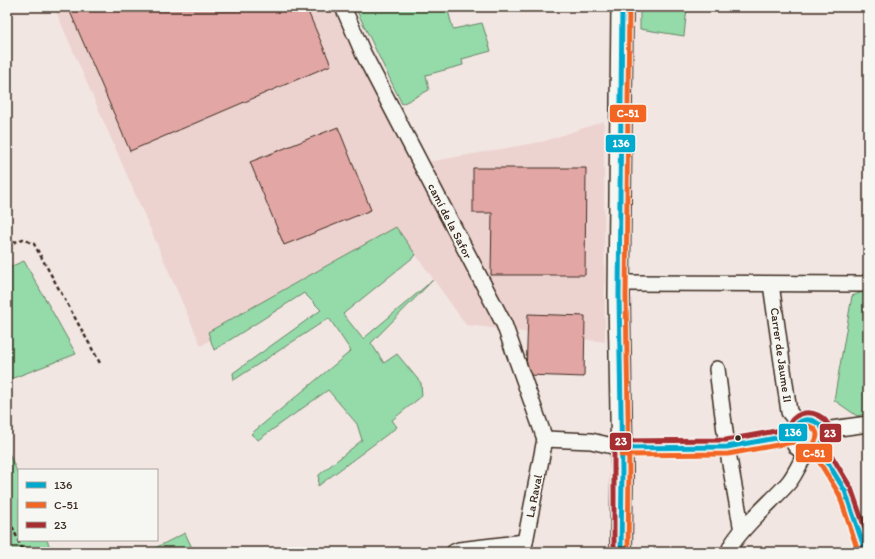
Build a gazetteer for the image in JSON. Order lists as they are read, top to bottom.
{
  "streets": {
    "street": ["camí de la Safor", "Carrer de Jaume II", "La Raval"]
  },
  "crossings": [
    ["camí de la Safor", "La Raval"]
  ],
  "lines": ["transit line 136", "transit line C-51", "transit line 23"],
  "legend": ["136", "C-51", "23"]
}
